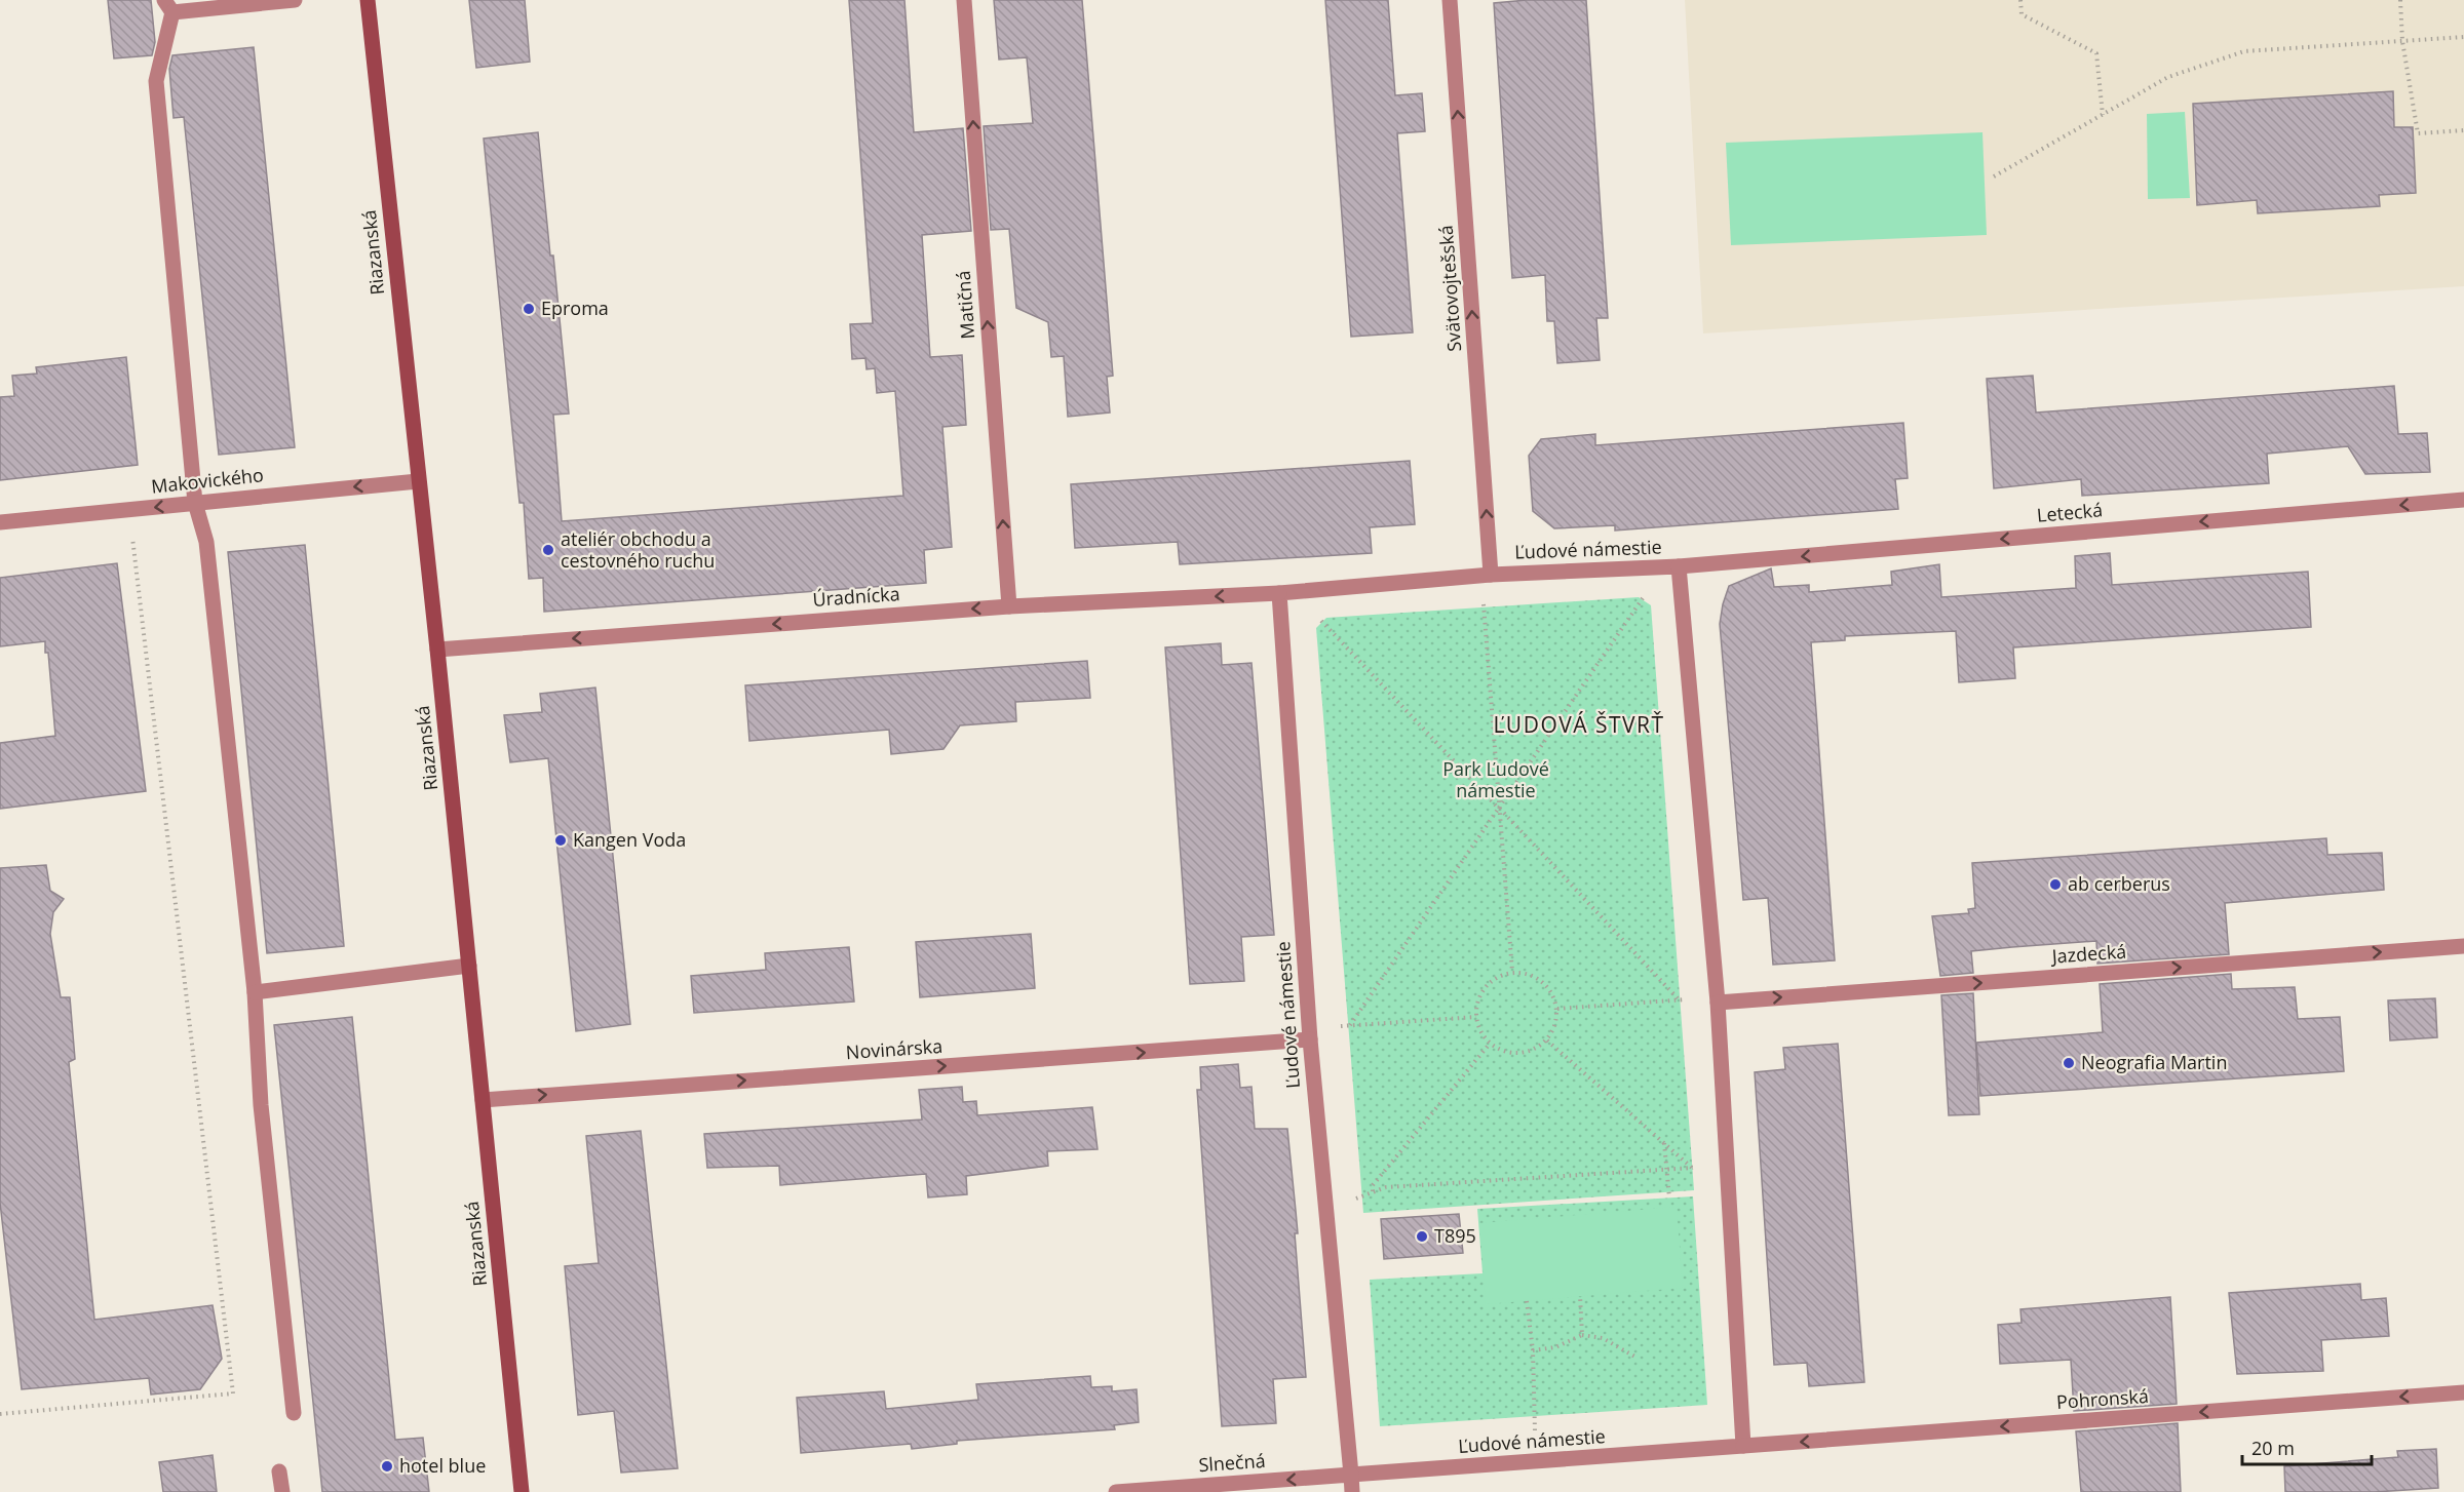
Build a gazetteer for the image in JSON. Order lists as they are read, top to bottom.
{
  "streets": {
    "street": [
      "Riazanská",
      "Svätovojtešská",
      "Matičná",
      "Makovického",
      "Letecká",
      "Ľudové námestie",
      "Úradnícka",
      "Jazdecká",
      "Novinárska",
      "Pohronská",
      "Slnečná"
    ]
  },
  "crossings": [
    ["Riazanská", "Makovického"],
    ["Riazanská", "Úradnícka"],
    ["Riazanská", "Novinárska"],
    ["Svätovojtešská", "Ľudové námestie"],
    ["Matičná", "Úradnícka"],
    ["Letecká", "Ľudové námestie"],
    ["Ľudové námestie", "Úradnícka"],
    ["Ľudové námestie", "Jazdecká"],
    ["Ľudové námestie", "Novinárska"],
    ["Ľudové námestie", "Pohronská"],
    ["Ľudové námestie", "Slnečná"]
  ],
  "one_way": [
    "Svätovojtešská",
    "Matičná",
    "Makovického",
    "Letecká",
    "Úradnícka",
    "Jazdecká",
    "Novinárska",
    "Pohronská",
    "Slnečná"
  ],
  "districts": ["ĽUDOVÁ ŠTVRŤ"],
  "parks": ["Park Ľudové námestie"],
  "places": [
    "Eproma",
    "ateliér obchodu a cestovného ruchu",
    "Kangen Voda",
    "ab cerberus",
    "Neografia Martin",
    "T895",
    "hotel blue"
  ],
  "scale_bar": "20 m"
}
